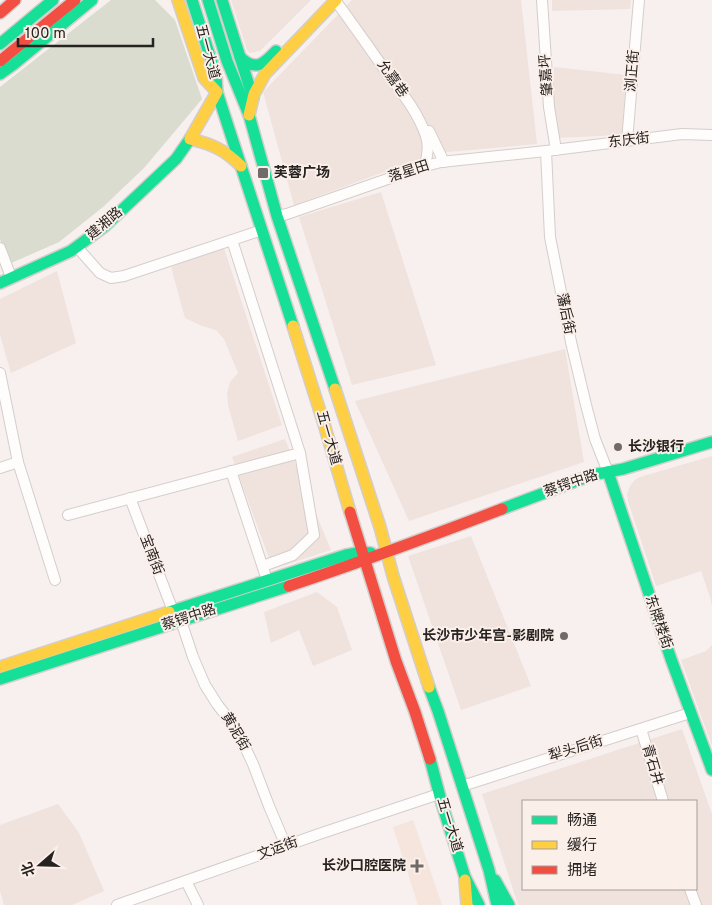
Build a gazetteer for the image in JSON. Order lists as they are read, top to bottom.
{
  "streets": {
    "main road": [
      "五一大道",
      "建湘路",
      "蔡锷中路",
      "东牌楼街"
    ],
    "street": [
      "浏正街",
      "肇嘉坪",
      "允嘉巷",
      "东庆街",
      "落星田",
      "藩后街",
      "宝南街",
      "黄泥街",
      "犁头后街",
      "青石井",
      "文运街"
    ]
  },
  "crossings": [
    ["五一大道", "落星田"],
    ["五一大道", "建湘路"],
    ["五一大道", "蔡锷中路"],
    ["五一大道", "犁头后街"],
    ["五一大道", "文运街"],
    ["浏正街", "东庆街"],
    ["肇嘉坪", "东庆街"],
    ["允嘉巷", "落星田"],
    ["东庆街", "落星田"],
    ["东庆街", "藩后街"],
    ["落星田", "藩后街"],
    ["藩后街", "蔡锷中路"],
    ["藩后街", "东牌楼街"],
    ["蔡锷中路", "宝南街"],
    ["蔡锷中路", "东牌楼街"],
    ["蔡锷中路", "黄泥街"],
    ["东牌楼街", "犁头后街"],
    ["黄泥街", "文运街"],
    ["犁头后街", "青石井"]
  ],
  "places": {
    "transit": ["芙蓉广场"],
    "other": ["长沙银行", "长沙市少年宫-影剧院"],
    "health": ["长沙口腔医院"]
  },
  "legend": ["畅通", "缓行", "拥堵"],
  "scale_bar": "100 m",
  "north": "left"
}
